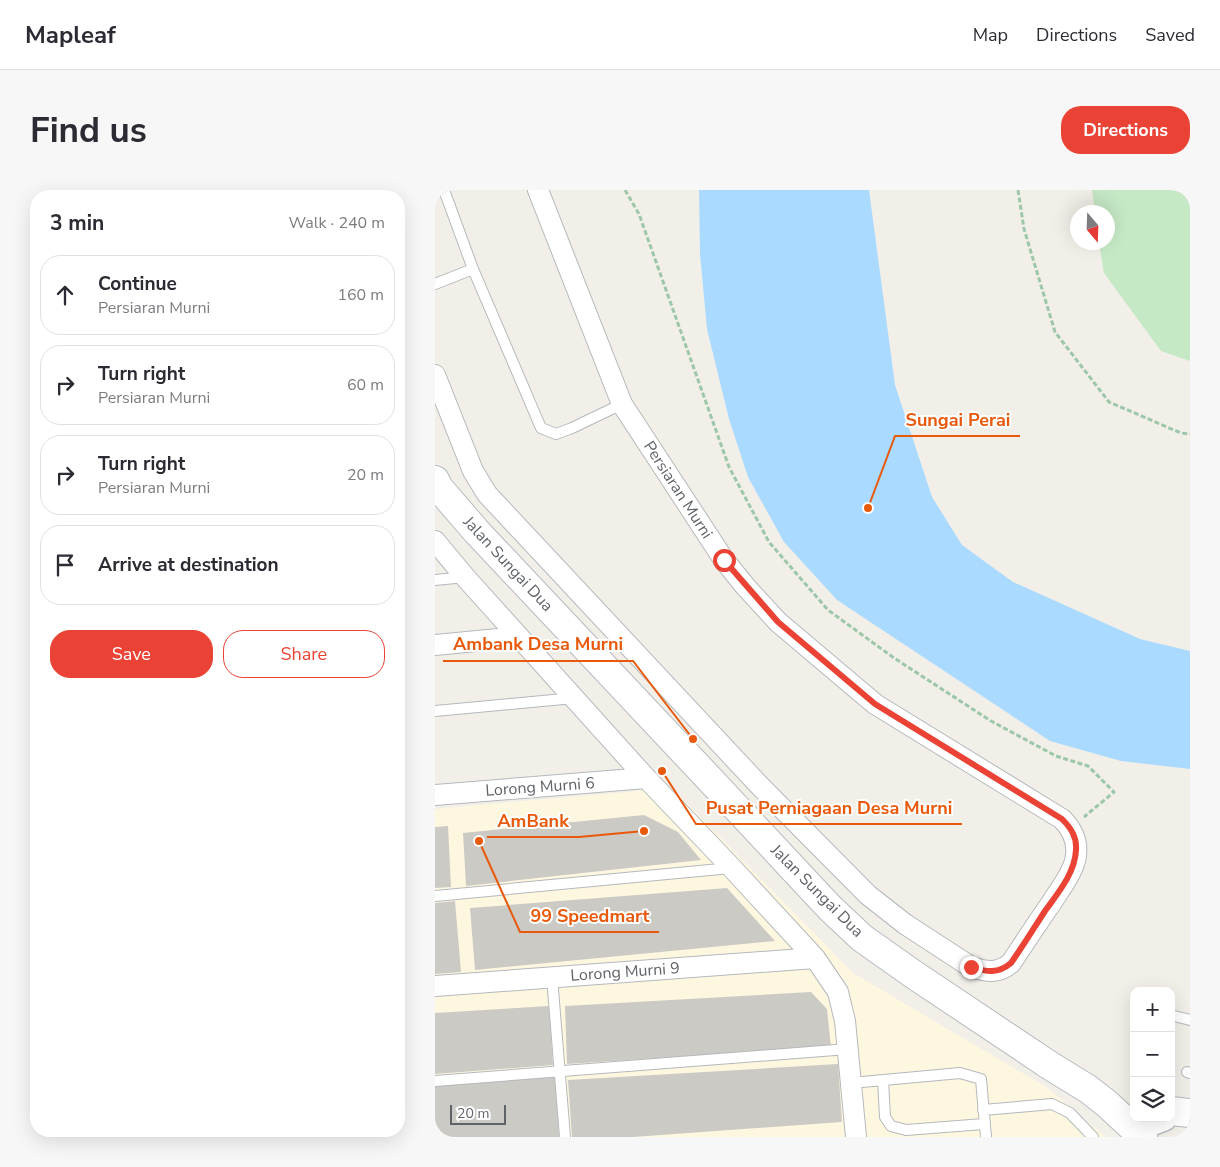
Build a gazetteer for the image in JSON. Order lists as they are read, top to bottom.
{
  "streets": {
    "main road": ["Jalan Sungai Dua"],
    "street": ["Persiaran Murni", "Lorong Murni 6", "Lorong Murni 9"]
  },
  "places": [
    "Sungai Perai",
    "Ambank Desa Murni",
    "Pusat Perniagaan Desa Murni",
    "AmBank",
    "99 Speedmart"
  ],
  "scale_bar": "20 m",
  "north": "bottom",
  "page": {
    "header": "Mapleaf",
    "nav": ["Map", "Directions", "Saved"],
    "buttons": [
      "Directions",
      ["Save", "Share"]
    ],
    "title": "Find us",
    "heading": ["3 min", "Walk · 240 m"],
    "list": [
      ["Continue", "Persiaran Murni", "160 m"],
      ["Turn right", "Persiaran Murni", "60 m"],
      ["Turn right", "Persiaran Murni", "20 m"],
      "Arrive at destination"
    ],
    "map_buttons": ["+", "−"],
    "scale": "20 m"
  }
}
